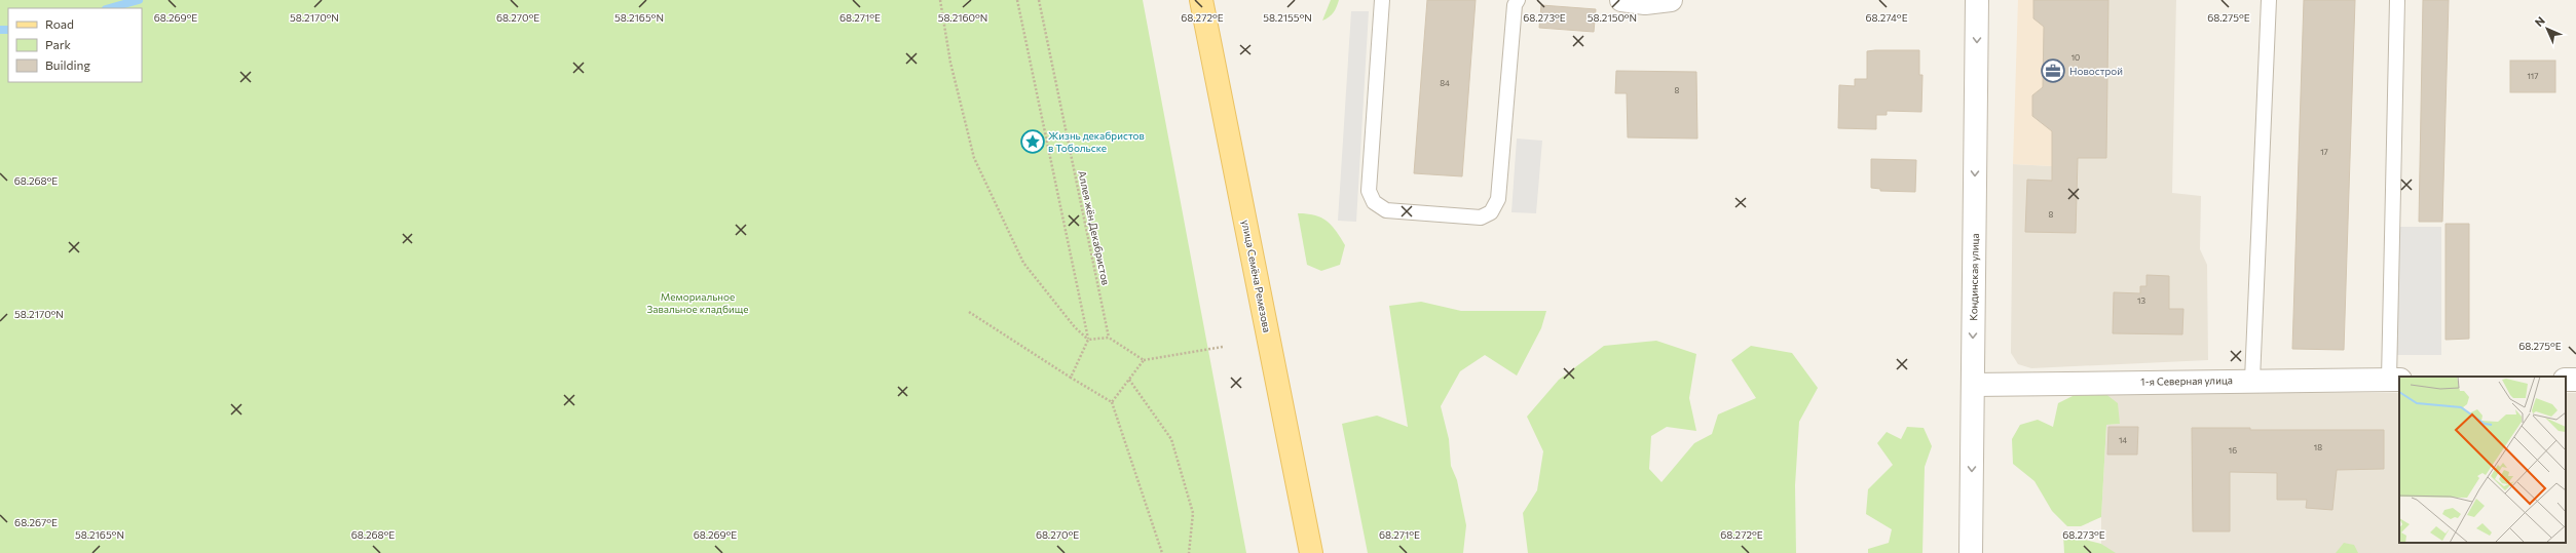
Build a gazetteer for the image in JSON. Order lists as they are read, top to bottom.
{
  "streets": {
    "main road": ["улица Семёна Ремезова"],
    "street": ["Кондинская улица", "1-я Северная улица"],
    "path": ["Аллея жён Декабристов"]
  },
  "crossings": [
    ["Кондинская улица", "1-я Северная улица"]
  ],
  "one_way": ["Кондинская улица"],
  "parks": ["Мемориальное Завальное кладбище"],
  "places": {
    "office": ["Новострой"],
    "place": ["Жизнь декабристов в Тобольске"]
  },
  "house_numbers": [
    "10",
    "117",
    "84",
    "8",
    "17",
    "8",
    "13",
    "14",
    "18",
    "16"
  ],
  "legend": ["Road", "Park", "Building"],
  "north": "top left",
  "coordinates": [
    "68.269°E",
    "58.2170°N",
    "68.270°E",
    "58.2165°N",
    "68.271°E",
    "58.2160°N",
    "68.272°E",
    "58.2155°N",
    "68.273°E",
    "58.2150°N",
    "68.274°E",
    "68.275°E",
    "68.268°E",
    "68.267°E"
  ]
}
